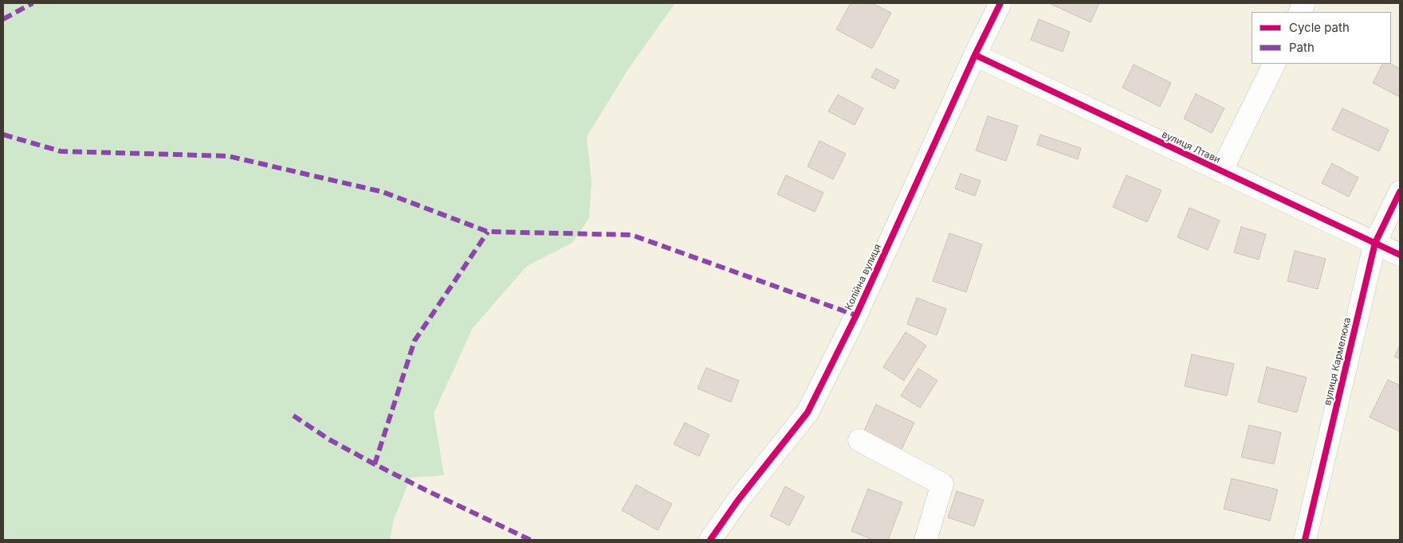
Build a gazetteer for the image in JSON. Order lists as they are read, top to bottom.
{
  "streets": {
    "street": ["вулиця Лтави", "Колійна вулиця", "вулиця Кармелюка"]
  },
  "crossings": [
    ["вулиця Лтави", "Колійна вулиця"],
    ["вулиця Лтави", "вулиця Кармелюка"]
  ],
  "legend": ["Cycle path", "Path"]
}
